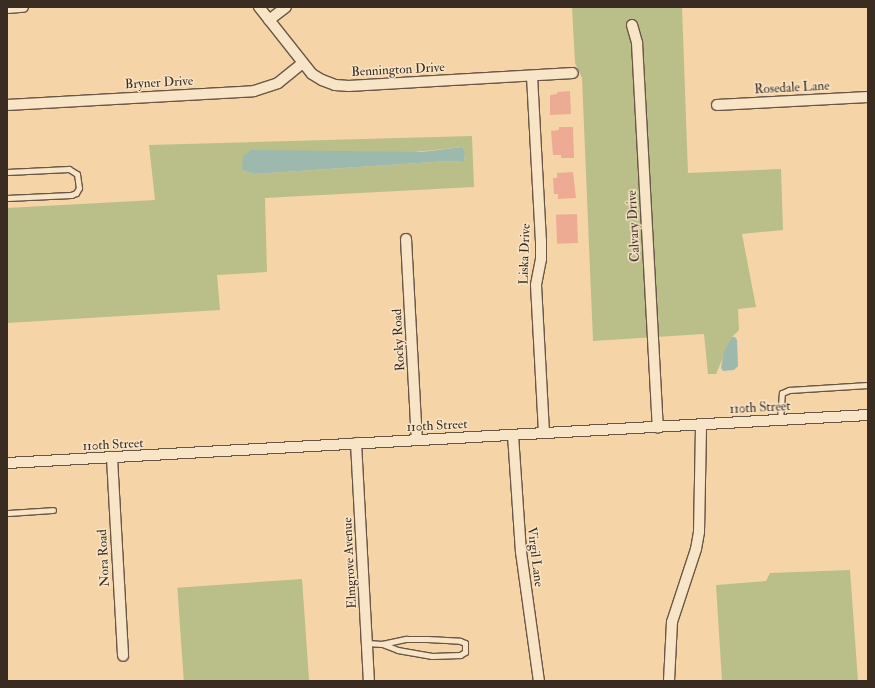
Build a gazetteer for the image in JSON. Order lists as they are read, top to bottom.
{
  "streets": {
    "street": [
      "Bennington Drive",
      "Bryner Drive",
      "Rosedale Lane",
      "Calvary Drive",
      "Liska Drive",
      "Rocky Road",
      "110th Street",
      "Virgil Lane",
      "Nora Road",
      "Elmgrove Avenue"
    ]
  },
  "crossings": [
    ["Bennington Drive", "Bryner Drive"],
    ["Bennington Drive", "Liska Drive"],
    ["Calvary Drive", "110th Street"],
    ["Liska Drive", "110th Street"],
    ["Rocky Road", "110th Street"],
    ["110th Street", "Virgil Lane"],
    ["110th Street", "Nora Road"],
    ["110th Street", "Elmgrove Avenue"]
  ]
}
